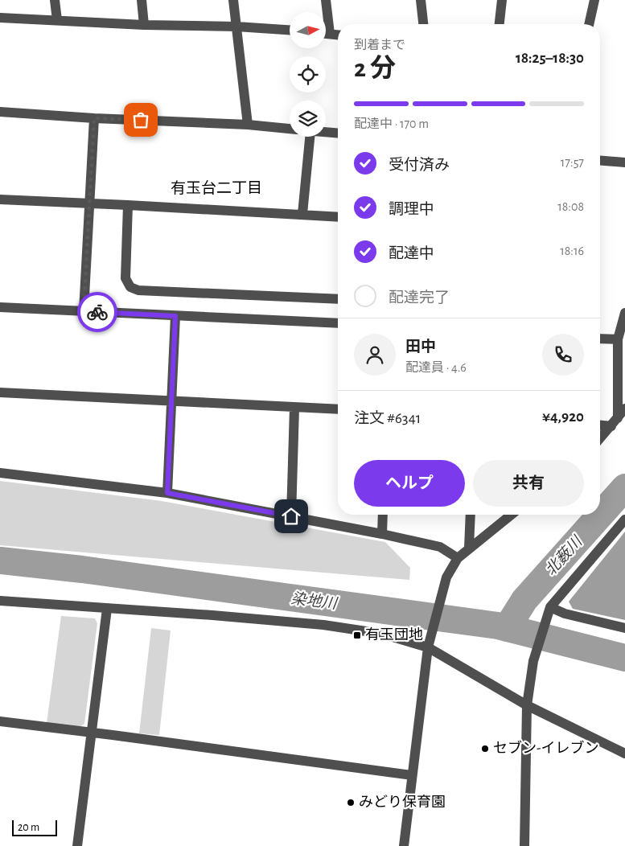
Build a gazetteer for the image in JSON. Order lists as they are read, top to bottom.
{
  "districts": ["有玉台二丁目"],
  "water": ["北薮川", "染地川"],
  "places": {
    "transit": ["有玉団地"],
    "other": ["セブン-イレブン", "みどり保育園"]
  },
  "scale_bar": "20 m",
  "north": "right",
  "page": {
    "heading": ["2 分", "到着まで", "18:25–18:30"],
    "panel": [
      "田中",
      "配達員 · 4.6",
      "注文 #6341",
      "¥4,920"
    ],
    "bar": "配達中 · 170 m",
    "list": [
      ["受付済み", "17:57"],
      ["調理中", "18:08"],
      ["配達中", "18:16"],
      "配達完了"
    ],
    "buttons": ["ヘルプ", "共有"],
    "scale": "20 m"
  }
}
